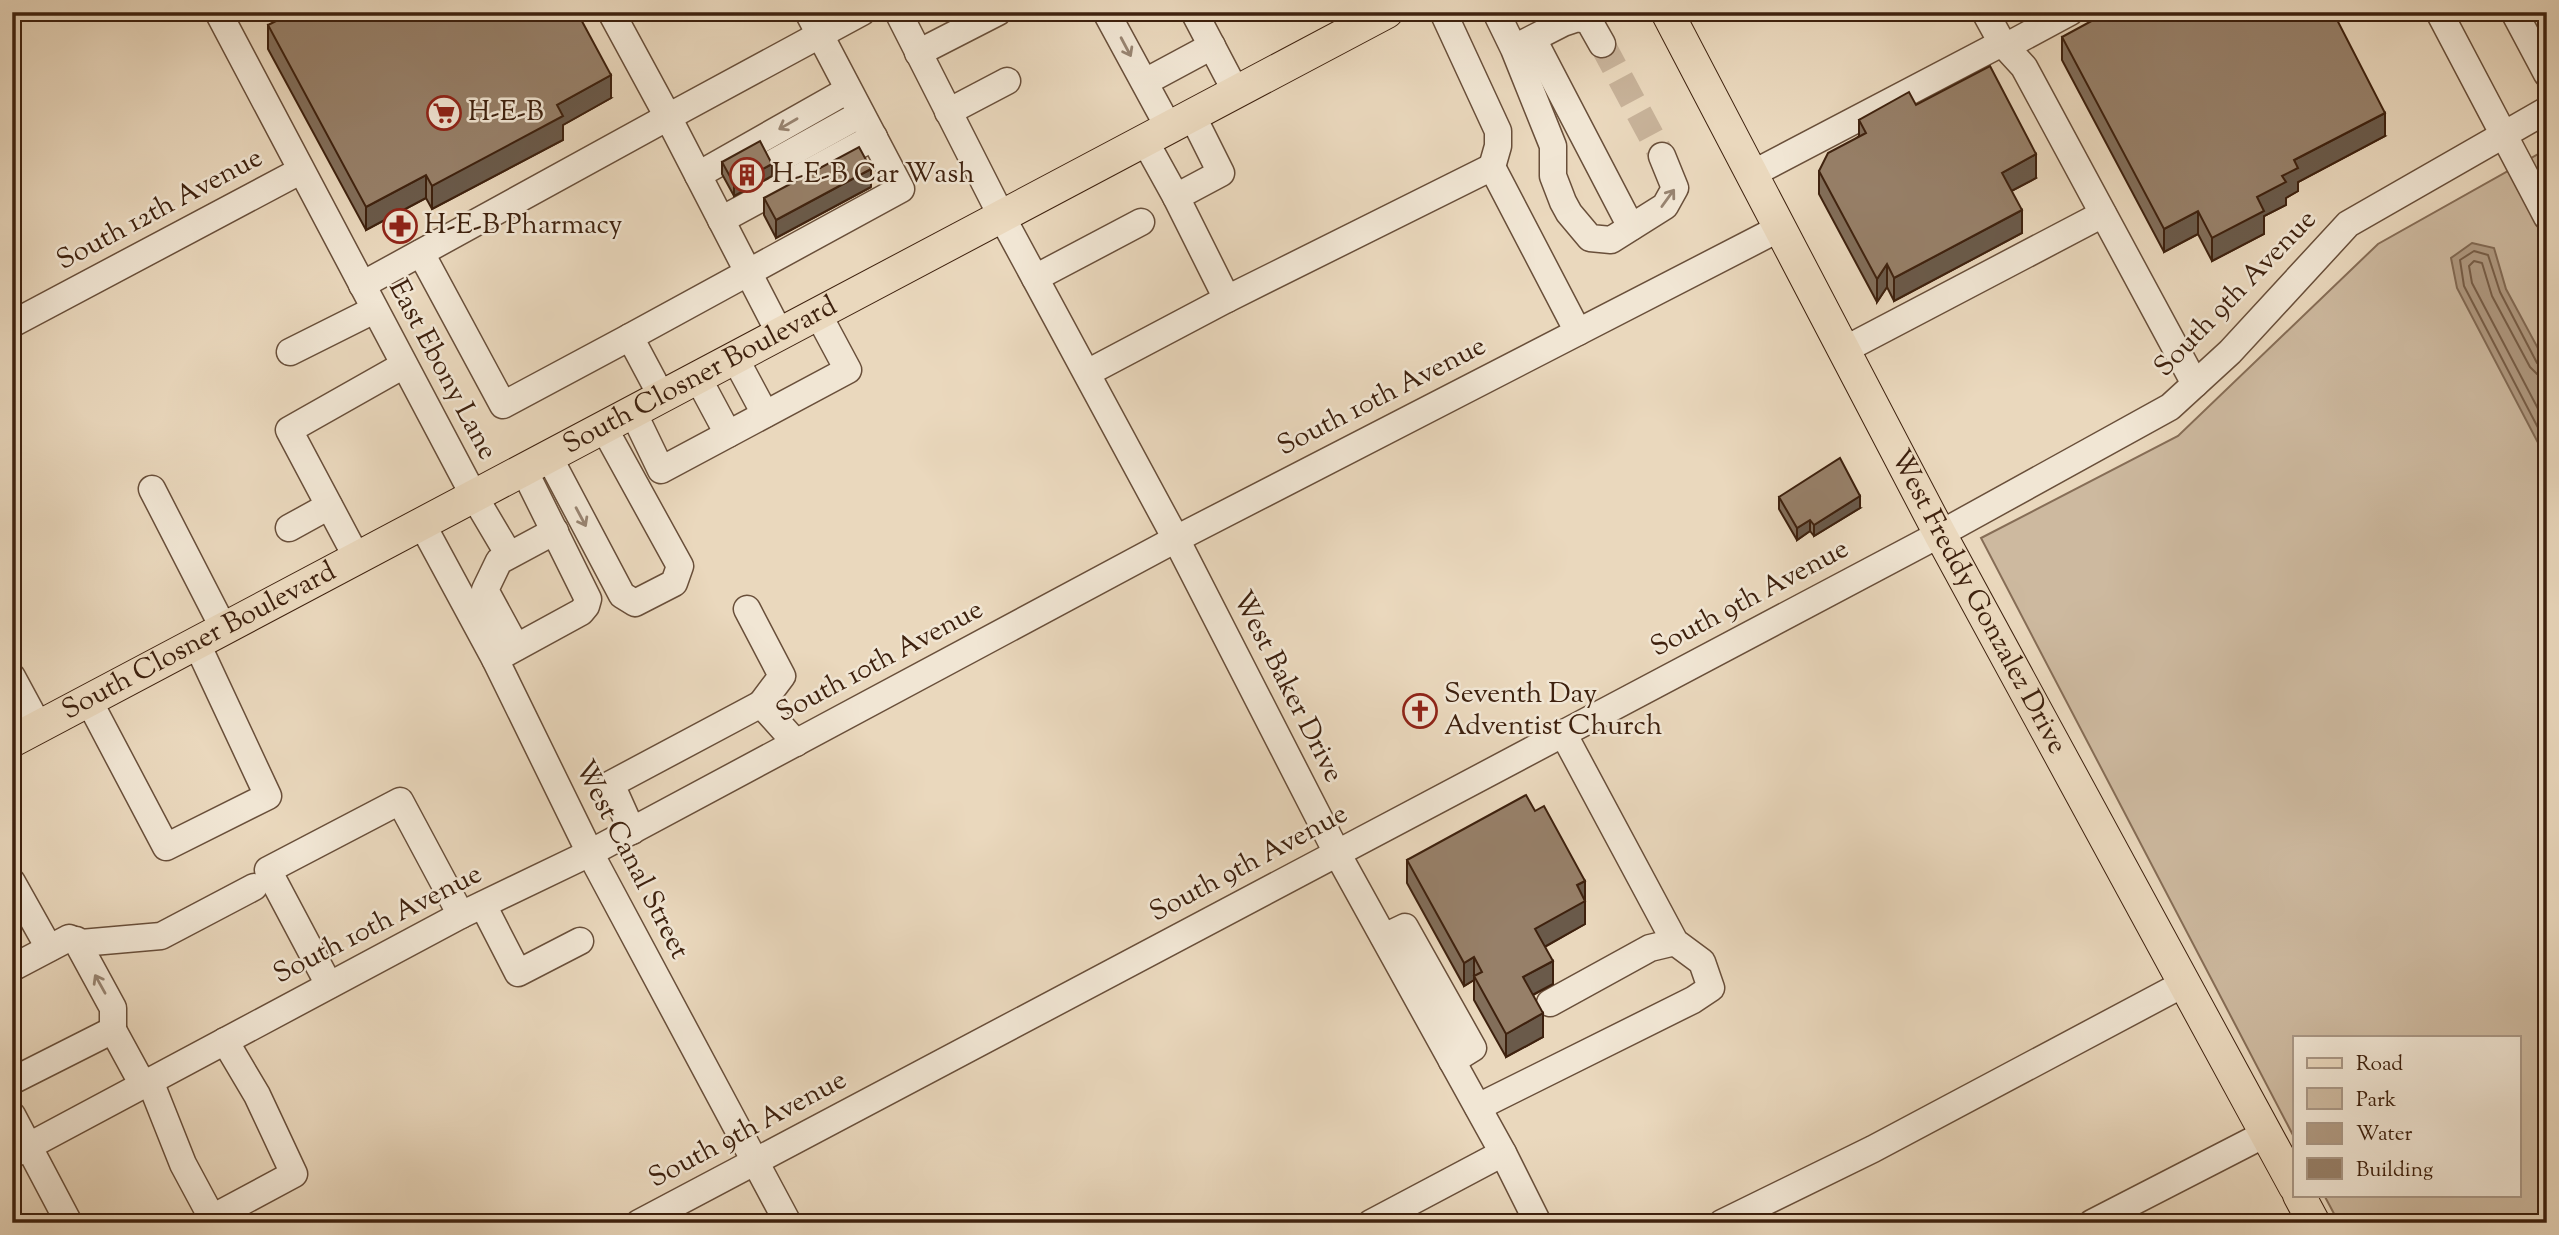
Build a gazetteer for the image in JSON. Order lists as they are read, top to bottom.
{
  "streets": {
    "main road": ["South Closner Boulevard", "West Freddy Gonzalez Drive"],
    "street": [
      "South 12th Avenue",
      "South 9th Avenue",
      "East Ebony Lane",
      "South 10th Avenue",
      "West Baker Drive",
      "West Canal Street"
    ]
  },
  "crossings": [
    ["South 12th Avenue", "East Ebony Lane"],
    ["South 9th Avenue", "West Freddy Gonzalez Drive"],
    ["South 9th Avenue", "West Baker Drive"],
    ["South 9th Avenue", "West Canal Street"],
    ["East Ebony Lane", "South Closner Boulevard"],
    ["South Closner Boulevard", "West Baker Drive"],
    ["South Closner Boulevard", "West Canal Street"],
    ["South 10th Avenue", "West Freddy Gonzalez Drive"],
    ["South 10th Avenue", "West Baker Drive"],
    ["South 10th Avenue", "West Canal Street"]
  ],
  "places": {
    "supermarket": ["H-E-B"],
    "building": ["H-E-B Car Wash"],
    "pharmacy": ["H-E-B Pharmacy"],
    "church": ["Seventh Day Adventist Church"]
  },
  "legend": [
    "Road",
    "Park",
    "Water",
    "Building"
  ]
}
